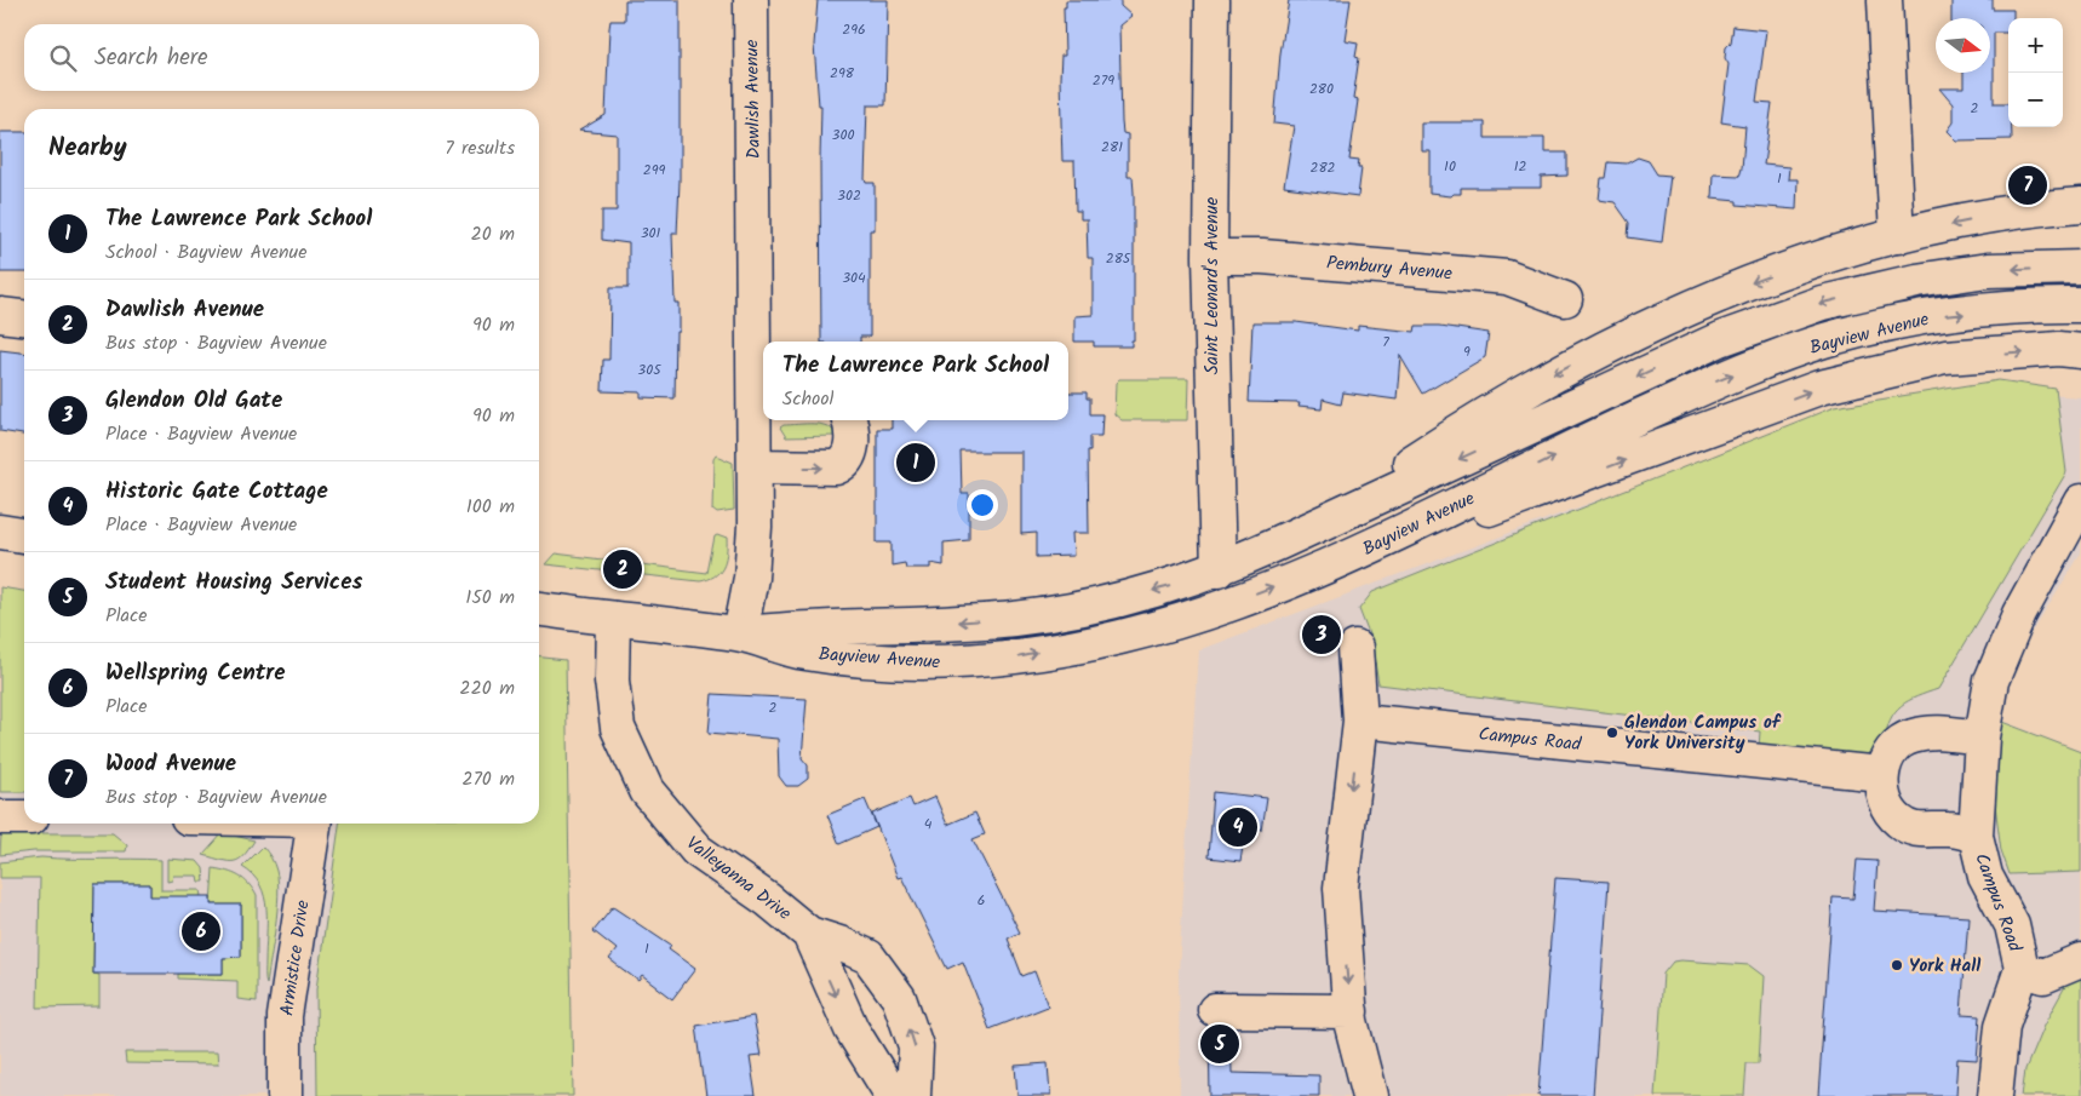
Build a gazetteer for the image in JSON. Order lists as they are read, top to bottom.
{
  "streets": {
    "main road": [
      "Dawlish Avenue",
      "Pembury Avenue",
      "Saint Leonard's Avenue",
      "Bayview Avenue",
      "Campus Road",
      "Valleyanna Drive",
      "Armistice Drive"
    ]
  },
  "crossings": [
    ["Dawlish Avenue", "Bayview Avenue"],
    ["Pembury Avenue", "Saint Leonard's Avenue"],
    ["Saint Leonard's Avenue", "Bayview Avenue"],
    ["Bayview Avenue", "Valleyanna Drive"]
  ],
  "places": ["Glendon Campus of York University", "York Hall"],
  "house_numbers": [
    "296",
    "298",
    "279",
    "280",
    "2",
    "300",
    "281",
    "10",
    "12",
    "282",
    "299",
    "1",
    "302",
    "301",
    "285",
    "304",
    "7",
    "9",
    "305",
    "2",
    "4",
    "6",
    "1"
  ],
  "north": "right",
  "page": {
    "map_buttons": ["+", "−"],
    "search": "Search here",
    "heading": ["Nearby", "7 results"],
    "pins": [
      "7",
      "1",
      "2",
      "3",
      "4",
      "6",
      "5"
    ],
    "list": [
      {
        "mark": "1",
        "name": "The Lawrence Park School",
        "note": "School · Bayview Avenue",
        "value": "20 m"
      },
      {
        "mark": "2",
        "name": "Dawlish Avenue",
        "note": "Bus stop · Bayview Avenue",
        "value": "90 m"
      },
      {
        "mark": "3",
        "name": "Glendon Old Gate",
        "note": "Place · Bayview Avenue",
        "value": "90 m"
      },
      {
        "mark": "4",
        "name": "Historic Gate Cottage",
        "note": "Place · Bayview Avenue",
        "value": "100 m"
      },
      {
        "mark": "5",
        "name": "Student Housing Services",
        "note": "Place",
        "value": "150 m"
      },
      {
        "mark": "6",
        "name": "Wellspring Centre",
        "note": "Place",
        "value": "220 m"
      },
      {
        "mark": "7",
        "name": "Wood Avenue",
        "note": "Bus stop · Bayview Avenue",
        "value": "270 m"
      }
    ],
    "popup": ["The Lawrence Park School", "School"]
  }
}
